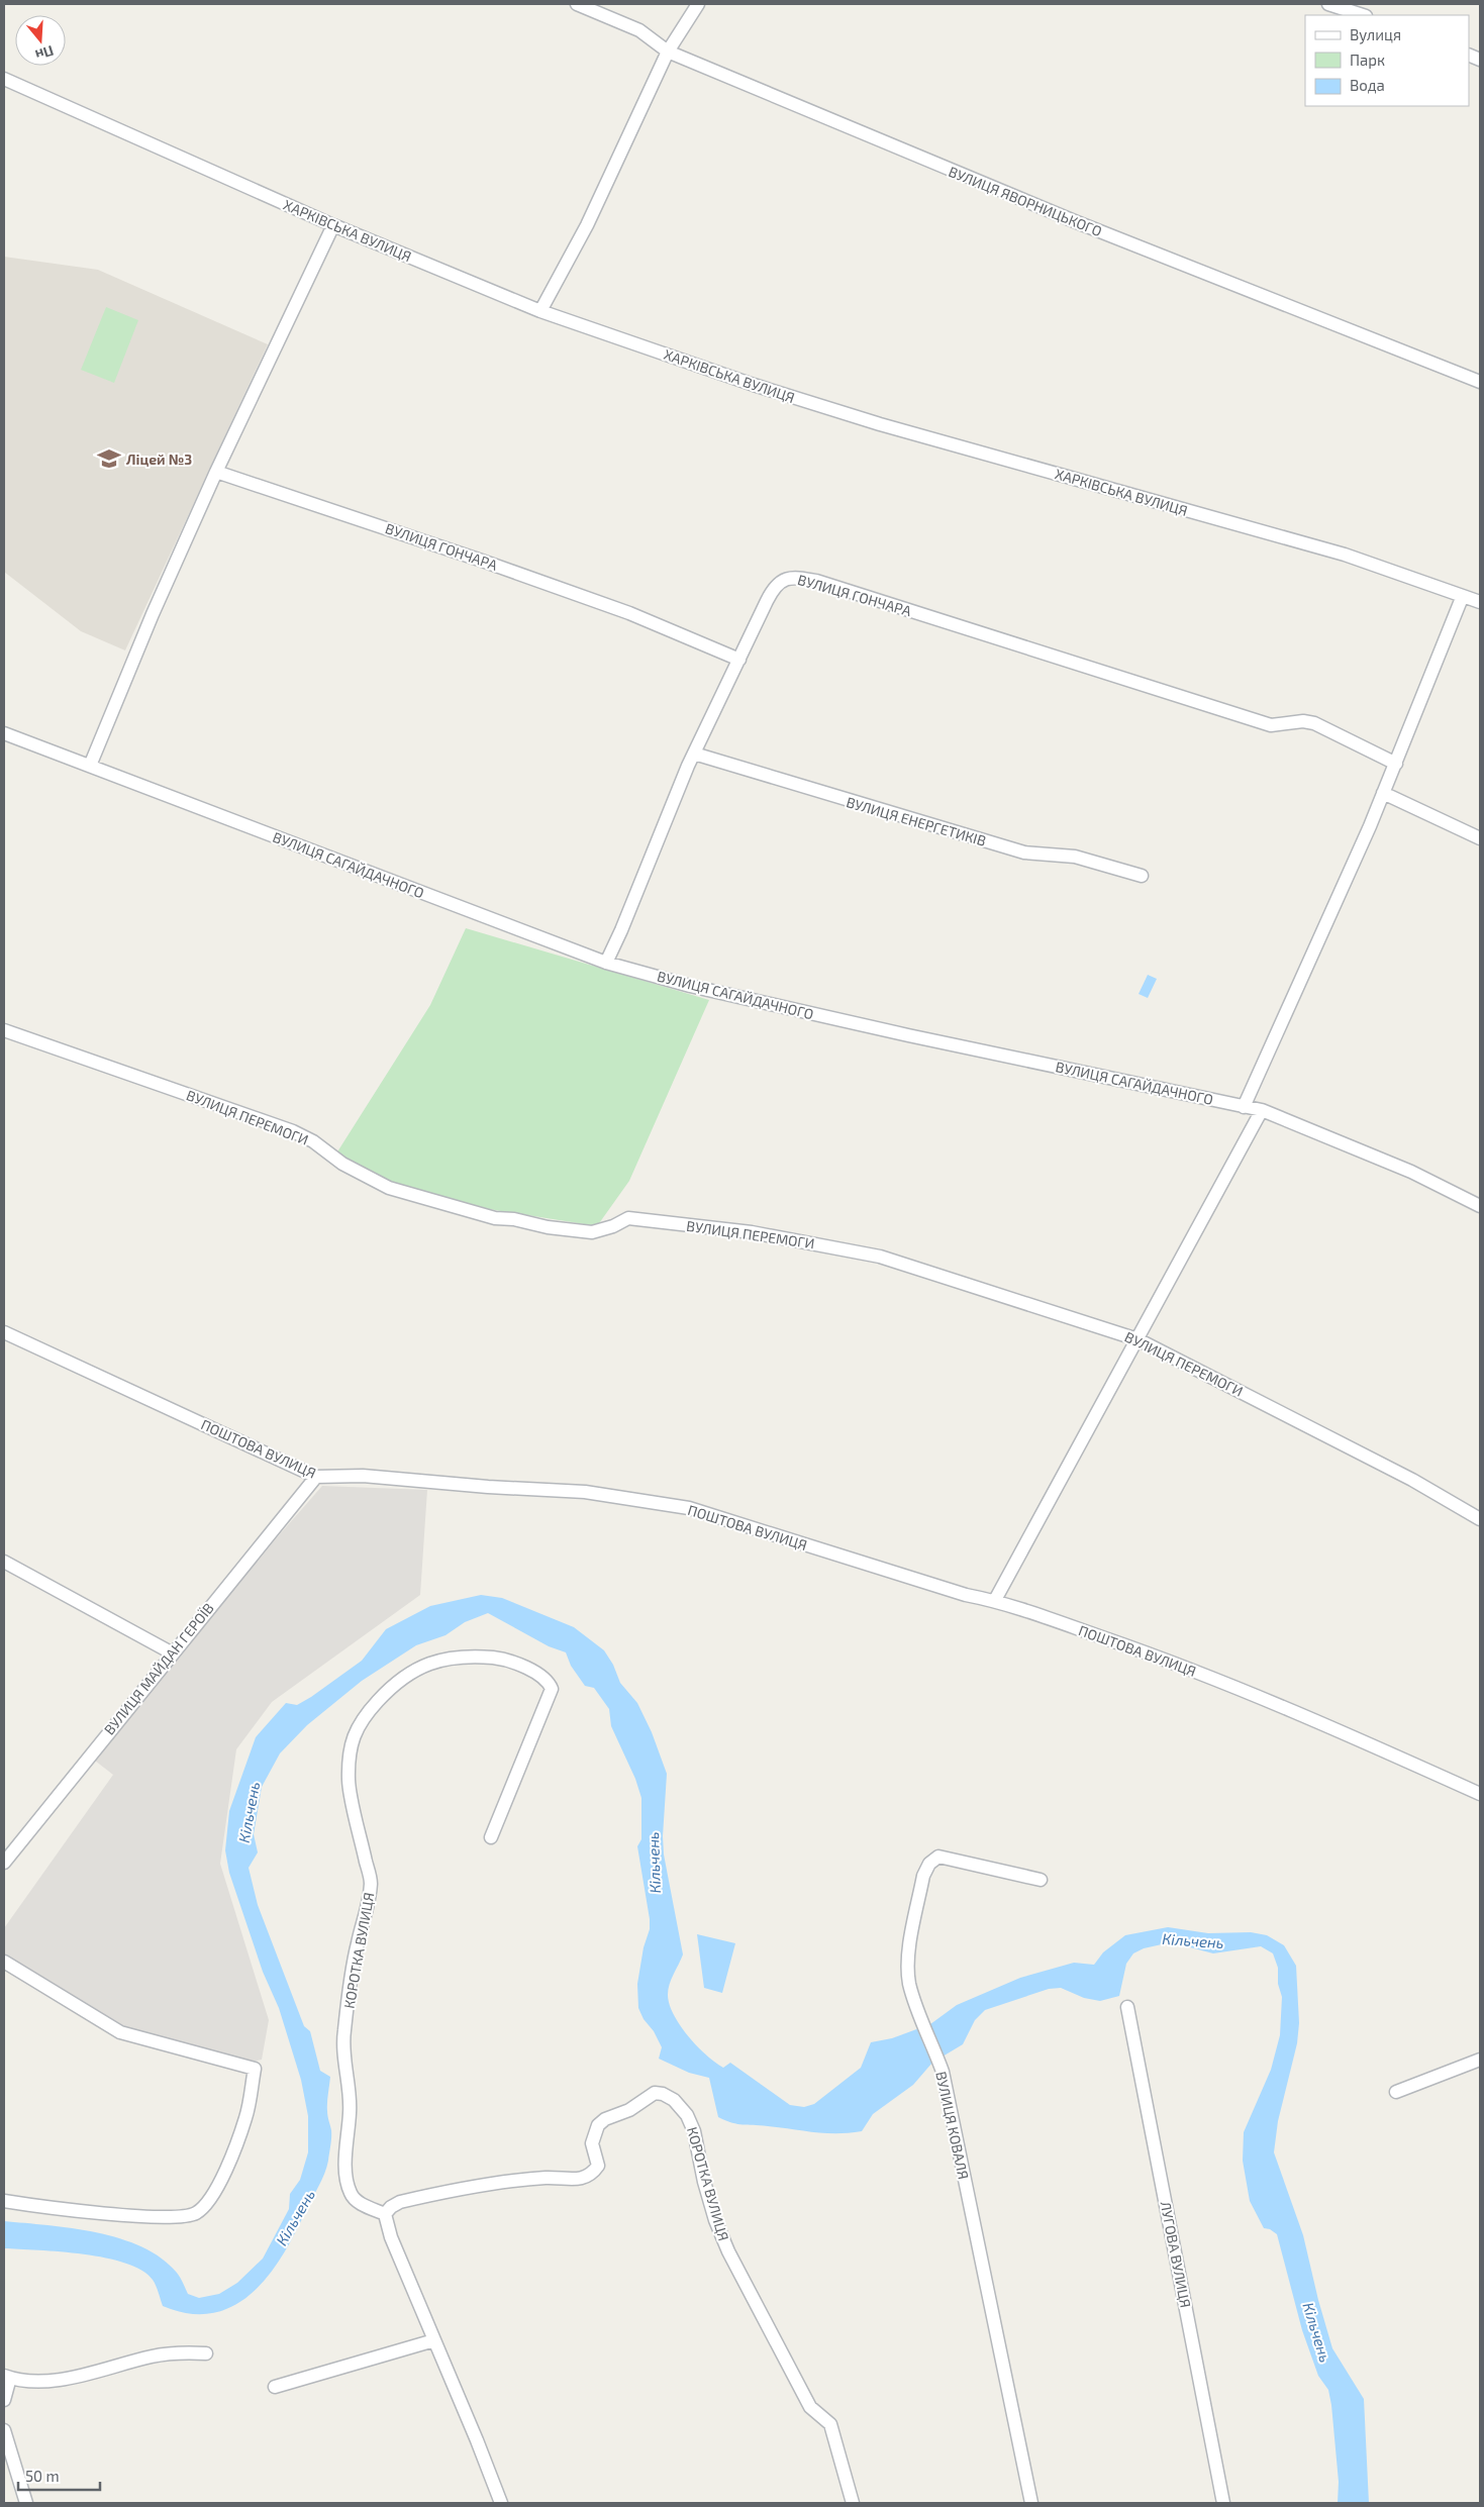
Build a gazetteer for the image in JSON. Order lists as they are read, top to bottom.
{
  "streets": {
    "street": [
      "ВУЛИЦЯ ЯВОРНИЦЬКОГО",
      "ХАРКІВСЬКА ВУЛИЦЯ",
      "ВУЛИЦЯ ГОНЧАРА",
      "ВУЛИЦЯ ЕНЕРГЕТИКІВ",
      "ВУЛИЦЯ САГАЙДАЧНОГО",
      "ВУЛИЦЯ ПЕРЕМОГИ",
      "ПОШТОВА ВУЛИЦЯ",
      "ВУЛИЦЯ МАЙДАН ГЕРОЇВ",
      "КОРОТКА ВУЛИЦЯ",
      "ВУЛИЦЯ КОВАЛЯ",
      "ЛУГОВА ВУЛИЦЯ"
    ]
  },
  "crossings": [
    ["ПОШТОВА ВУЛИЦЯ", "ВУЛИЦЯ МАЙДАН ГЕРОЇВ"]
  ],
  "water": ["Кільчень"],
  "places": {
    "school or university": ["Ліцей №3"]
  },
  "legend": ["Вулиця", "Парк", "Вода"],
  "scale_bar": "50 m",
  "north": "bottom"
}
